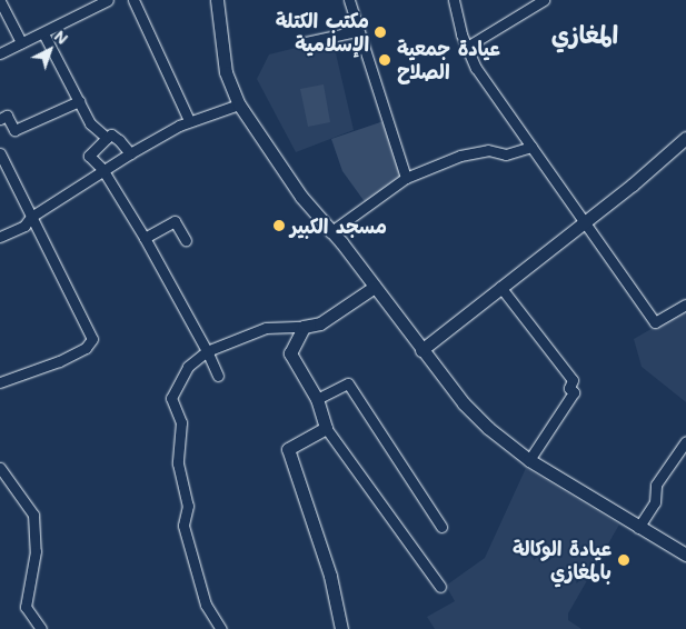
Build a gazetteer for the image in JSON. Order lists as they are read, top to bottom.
{
  "districts": ["المغازي"],
  "places": [
    "مكتب الكتلة الإسلامية",
    "عيادة جمعية الصلاح",
    "مسجد الكبير",
    "عيادة الوكالة بالمغازي"
  ],
  "north": "top right"
}
